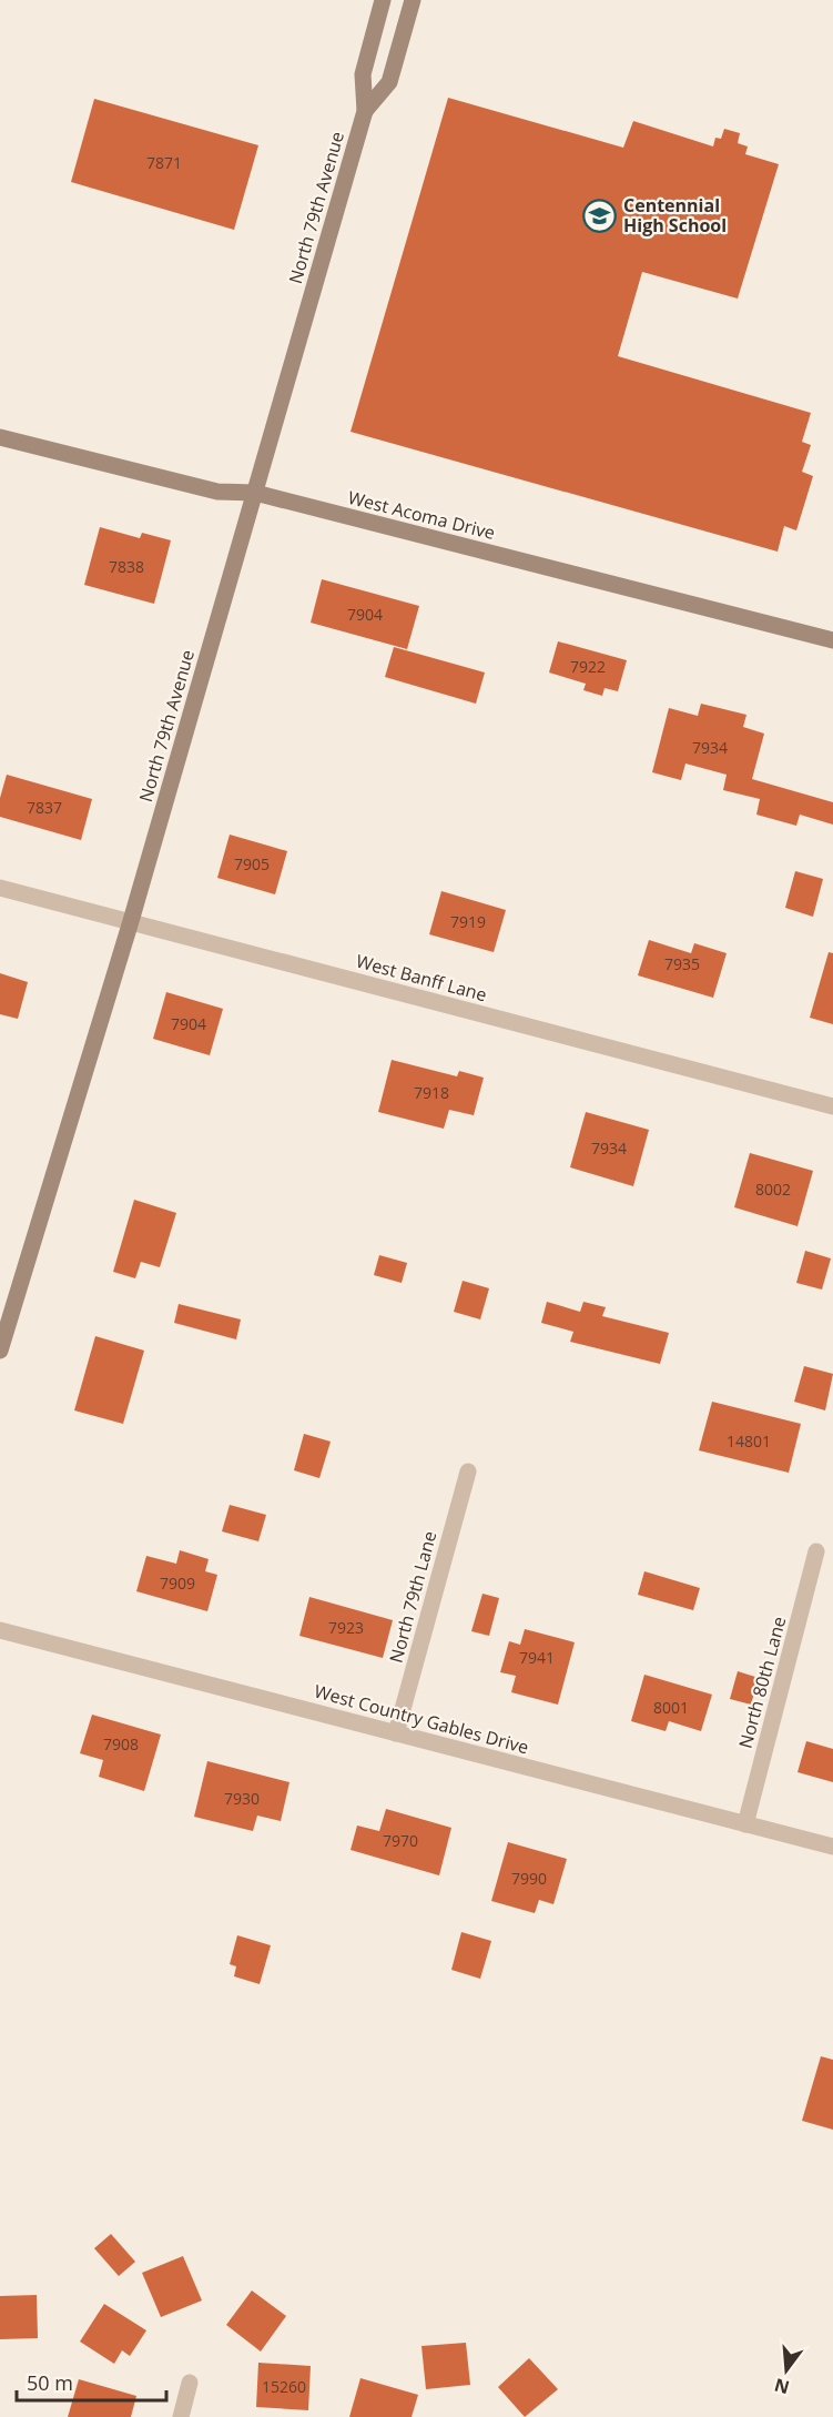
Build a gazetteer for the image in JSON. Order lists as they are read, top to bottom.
{
  "streets": {
    "street": [
      "North 79th Avenue",
      "West Acoma Drive",
      "West Banff Lane",
      "North 79th Lane",
      "North 80th Lane",
      "West Country Gables Drive"
    ]
  },
  "crossings": [
    ["North 79th Avenue", "West Acoma Drive"],
    ["North 79th Avenue", "West Banff Lane"],
    ["North 79th Lane", "West Country Gables Drive"],
    ["North 80th Lane", "West Country Gables Drive"]
  ],
  "places": {
    "school or university": ["Centennial High School"]
  },
  "house_numbers": [
    "7871",
    "7838",
    "7904",
    "7922",
    "7934",
    "7837",
    "7905",
    "7919",
    "7935",
    "7904",
    "7918",
    "7934",
    "8002",
    "14801",
    "7909",
    "7923",
    "7941",
    "8001",
    "7908",
    "7930",
    "7970",
    "7990",
    "15260"
  ],
  "scale_bar": "50 m",
  "north": "bottom"
}
